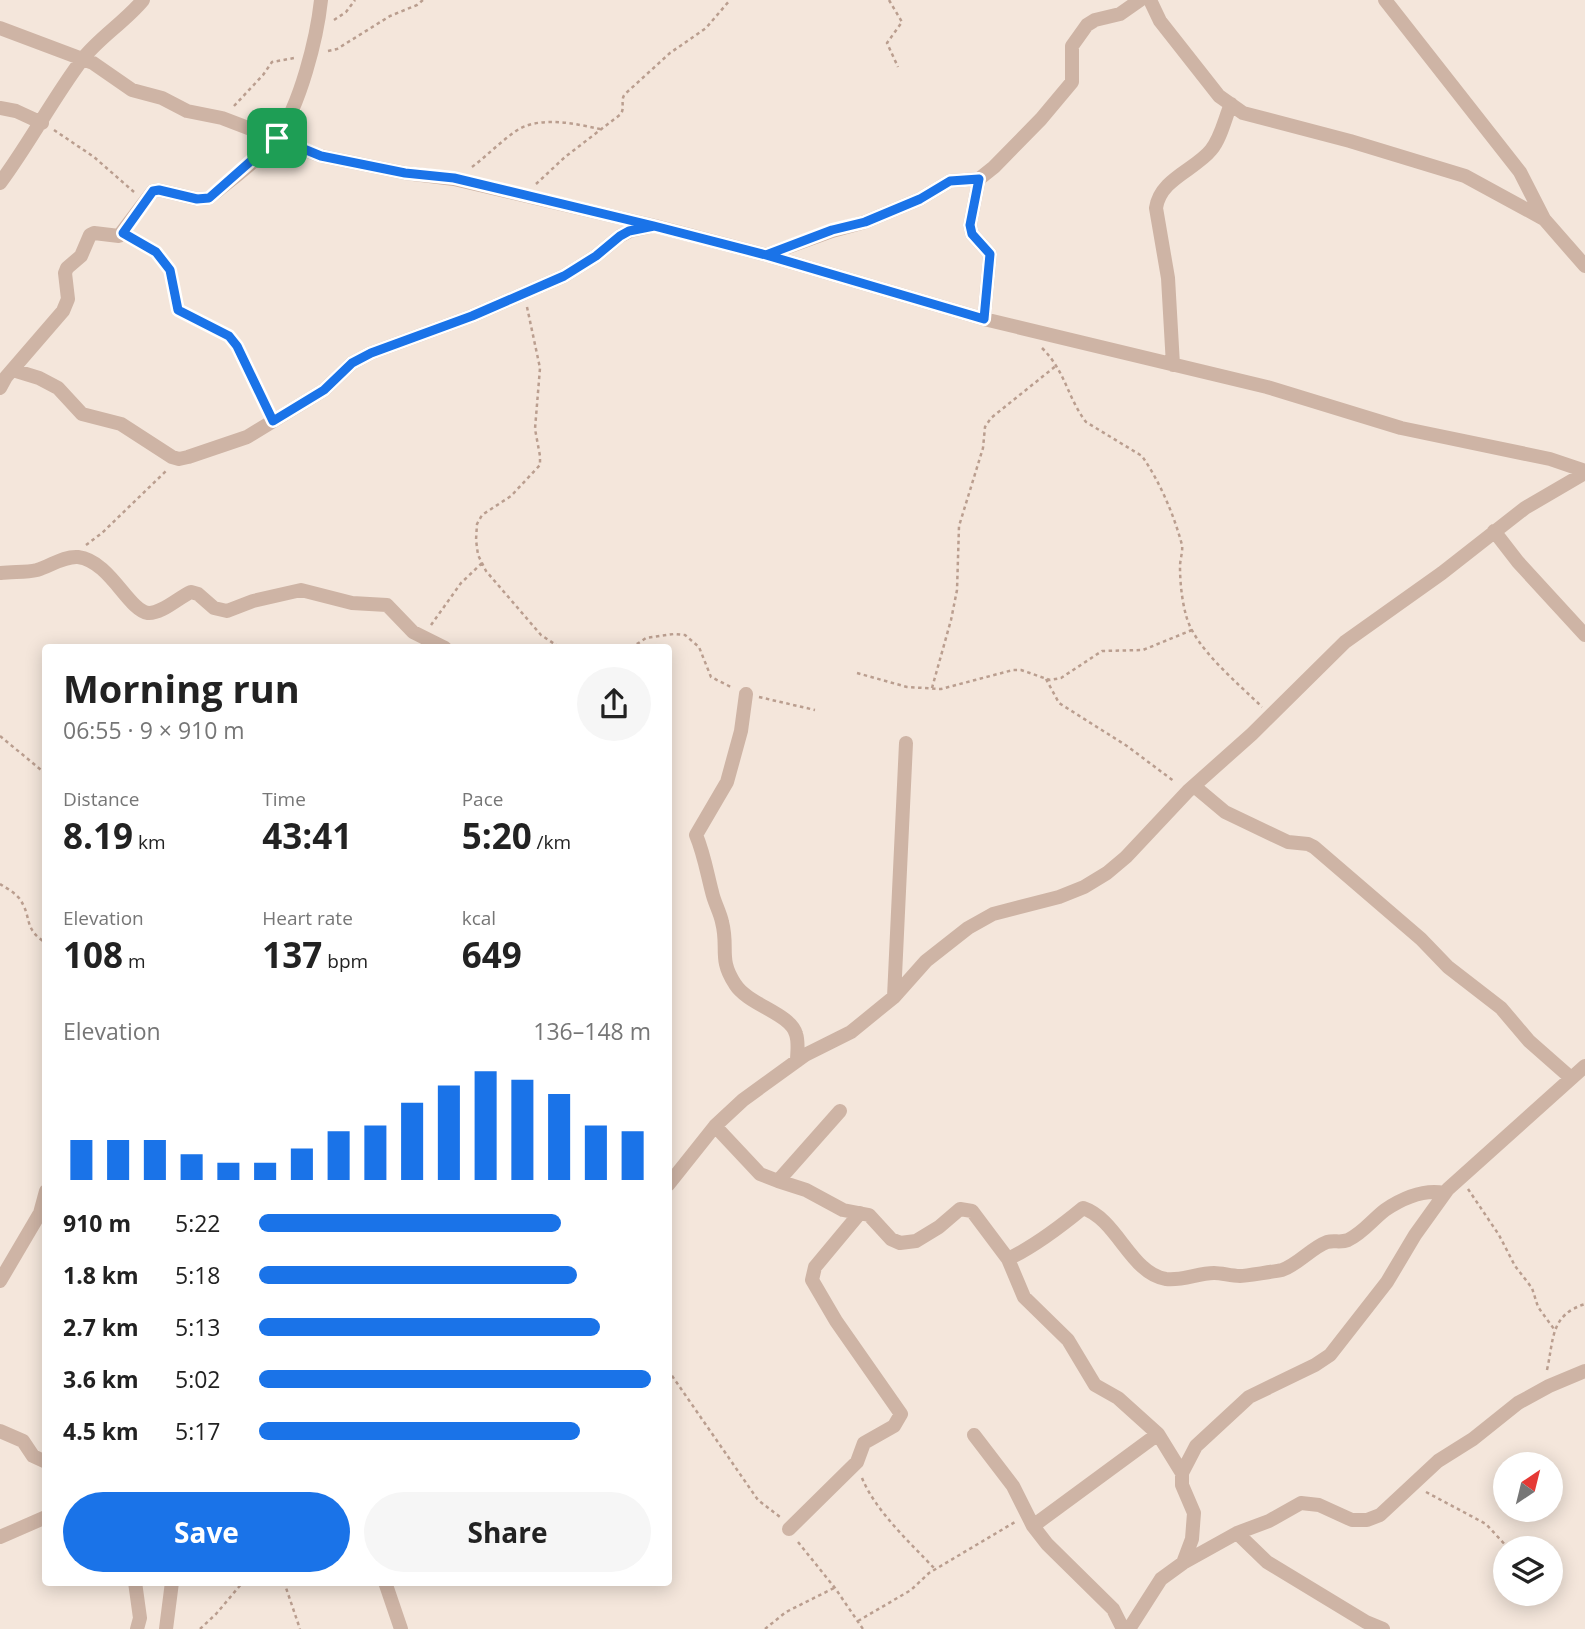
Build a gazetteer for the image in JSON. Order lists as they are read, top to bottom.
{
  "north": "top right",
  "page": {
    "heading": ["Morning run", "06:55 · 9 × 910 m"],
    "stats": [
      ["Distance", "8.19 km"],
      ["Time", "43:41"],
      ["Pace", "5:20 /km"],
      ["Elevation", "108 m"],
      ["Heart rate", "137 bpm"],
      ["kcal", "649"]
    ],
    "chart": ["Elevation", "136–148 m"],
    "list": [
      {
        "name": "910 m",
        "note": "5:22"
      },
      {
        "name": "1.8 km",
        "note": "5:18"
      },
      {
        "name": "2.7 km",
        "note": "5:13"
      },
      {
        "name": "3.6 km",
        "note": "5:02"
      },
      {
        "name": "4.5 km",
        "note": "5:17"
      }
    ],
    "buttons": ["Save", "Share"]
  }
}
